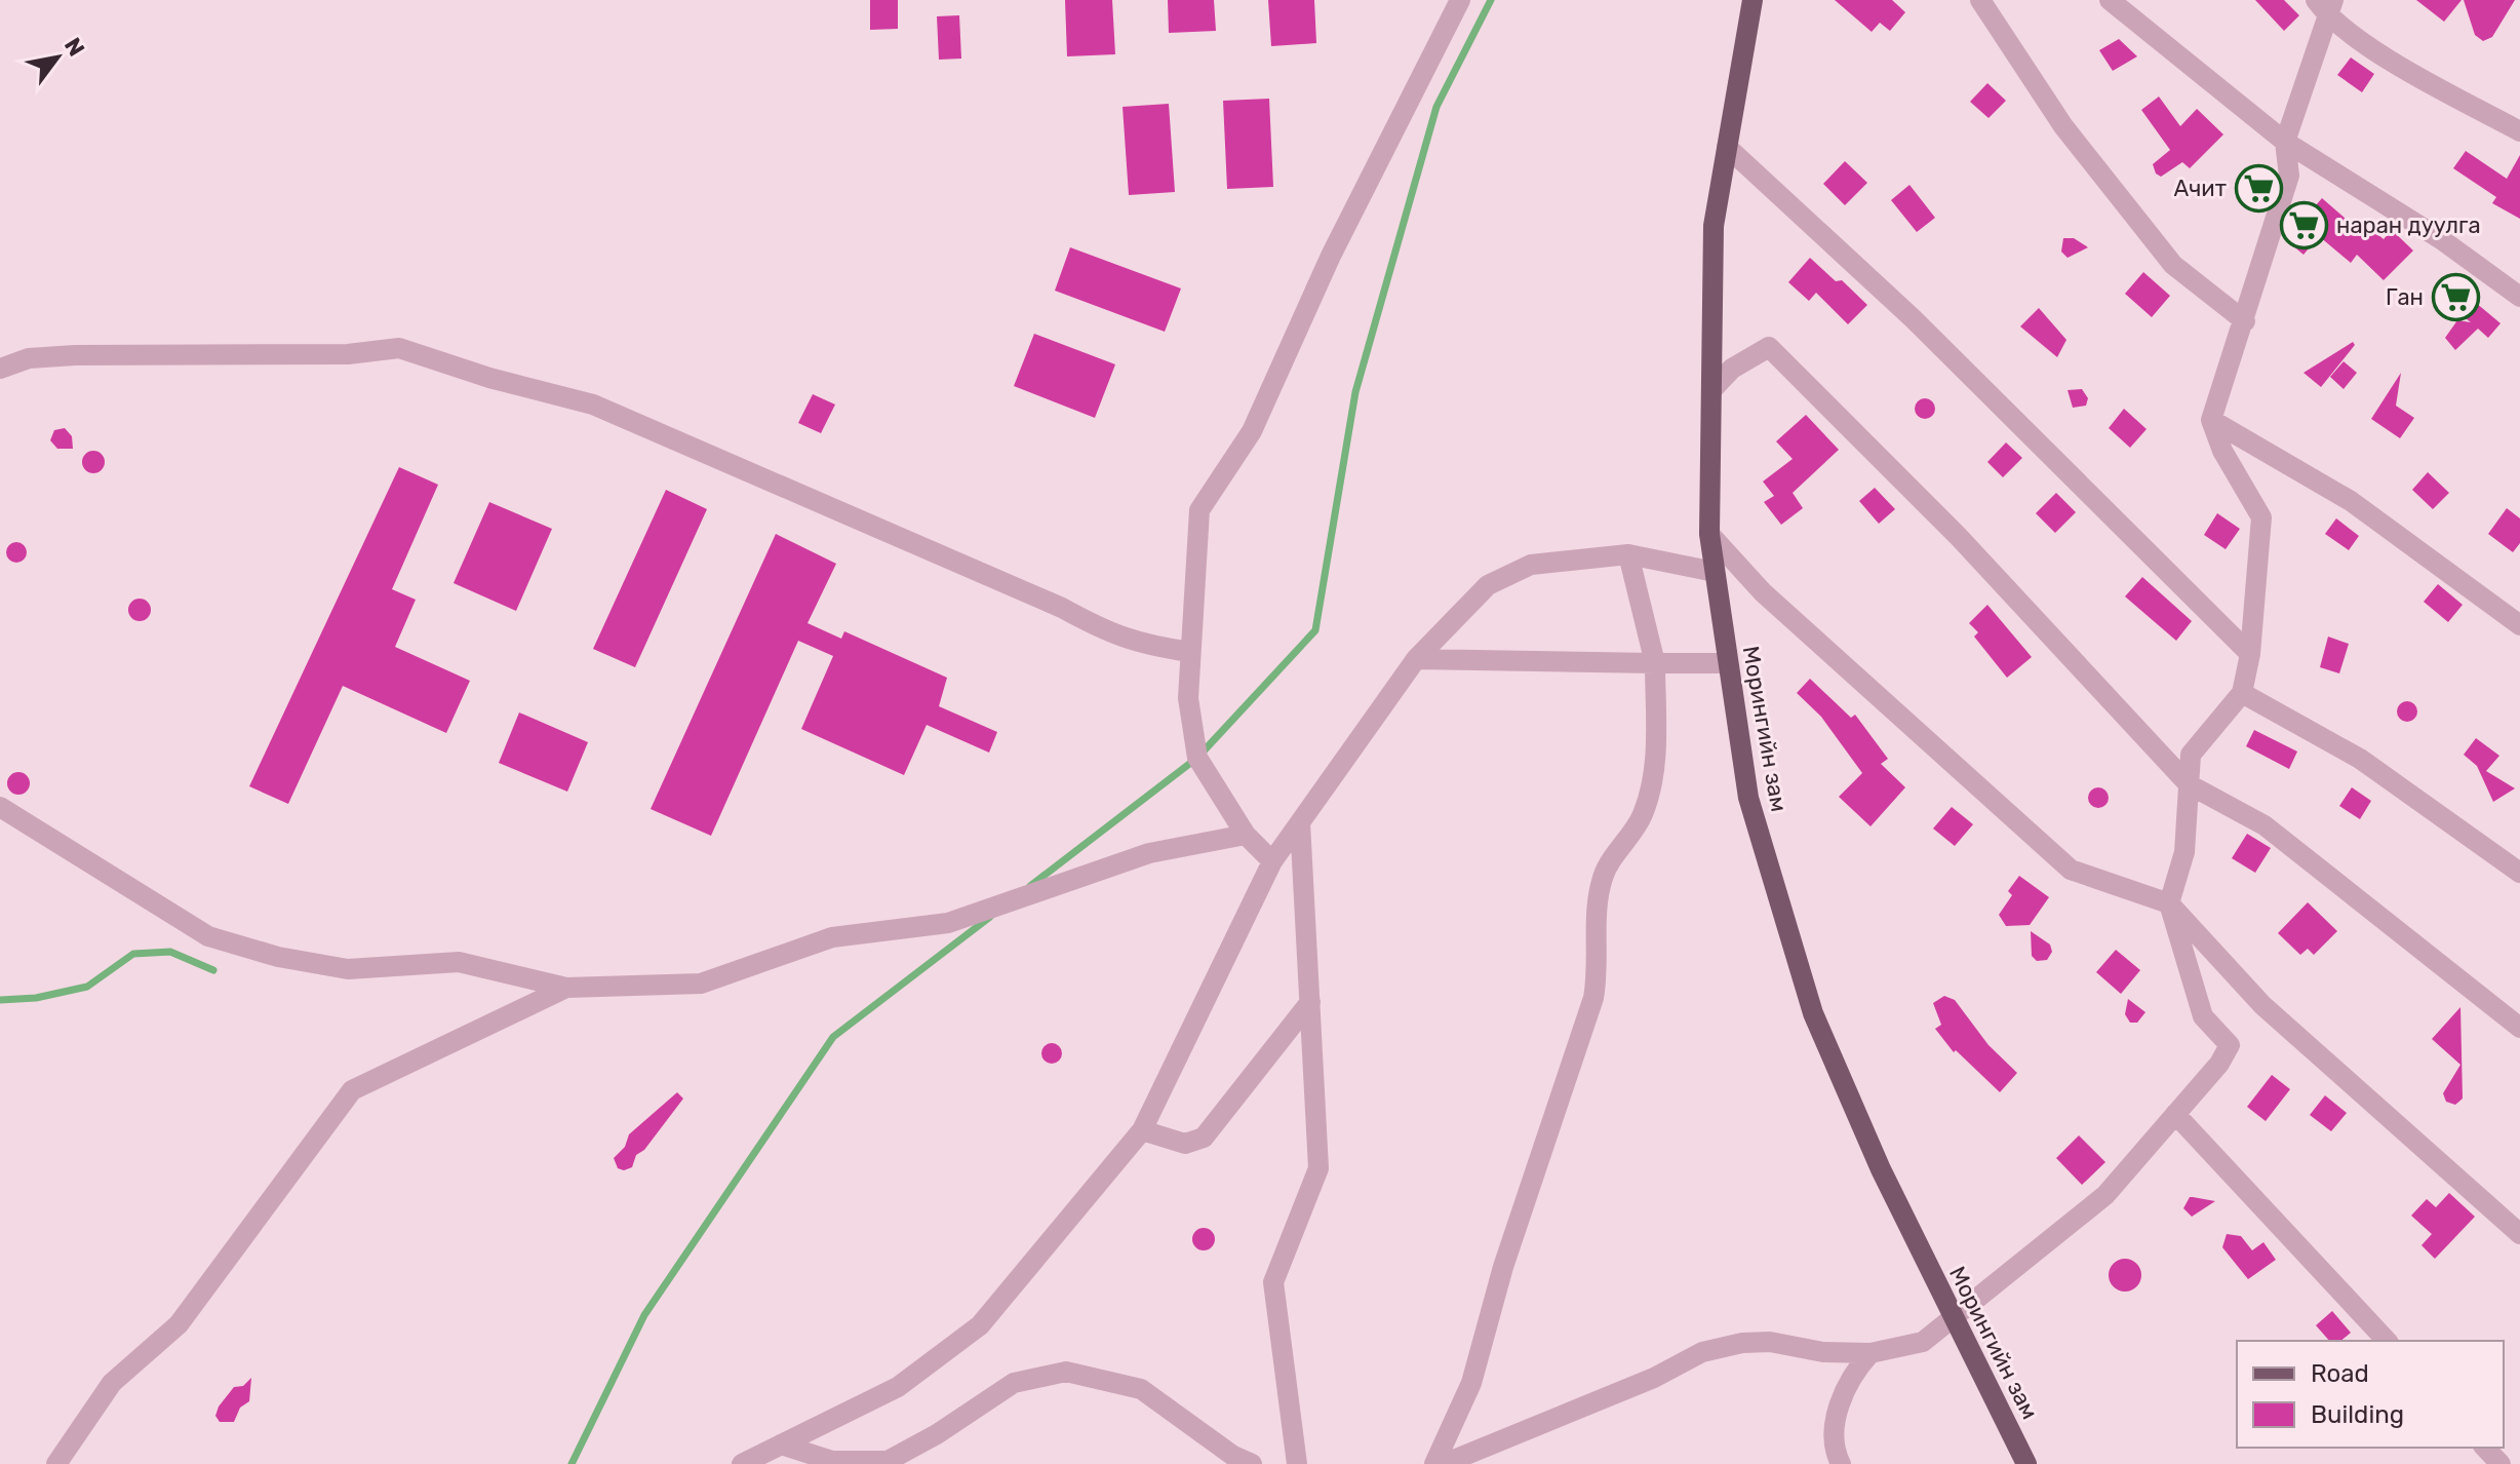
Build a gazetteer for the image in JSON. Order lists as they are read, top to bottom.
{
  "streets": {
    "main road": ["Морингийн зам"]
  },
  "places": {
    "supermarket": ["Ачит", "наран дуулга", "Ган"]
  },
  "legend": ["Road", "Building"],
  "north": "top right"
}
